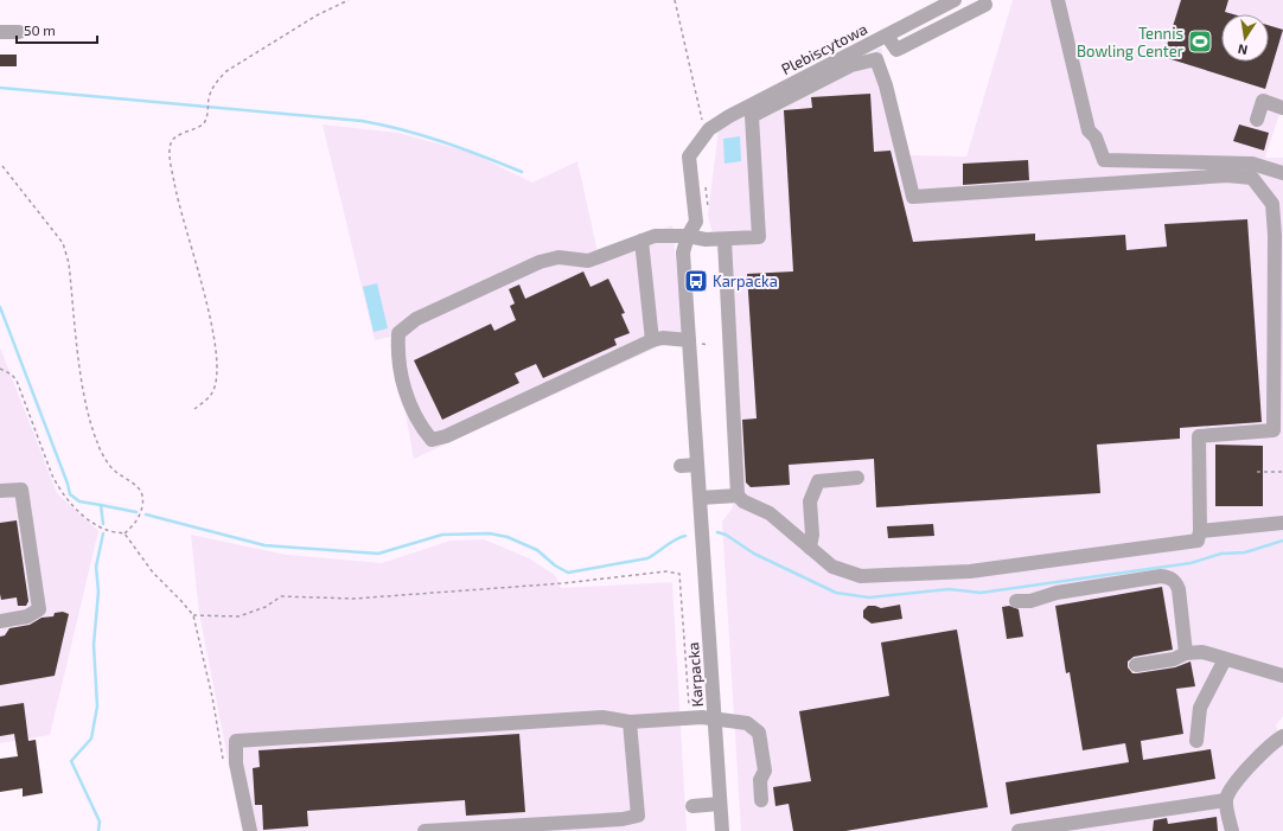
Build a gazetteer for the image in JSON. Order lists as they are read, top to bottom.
{
  "streets": {
    "street": ["Plebiscytowa", "Karpacka"]
  },
  "crossings": [
    ["Plebiscytowa", "Karpacka"]
  ],
  "places": {
    "sports": ["Tennis Bowling Center"],
    "bus stop": ["Karpacka"]
  },
  "scale_bar": "50 m",
  "north": "bottom"
}
